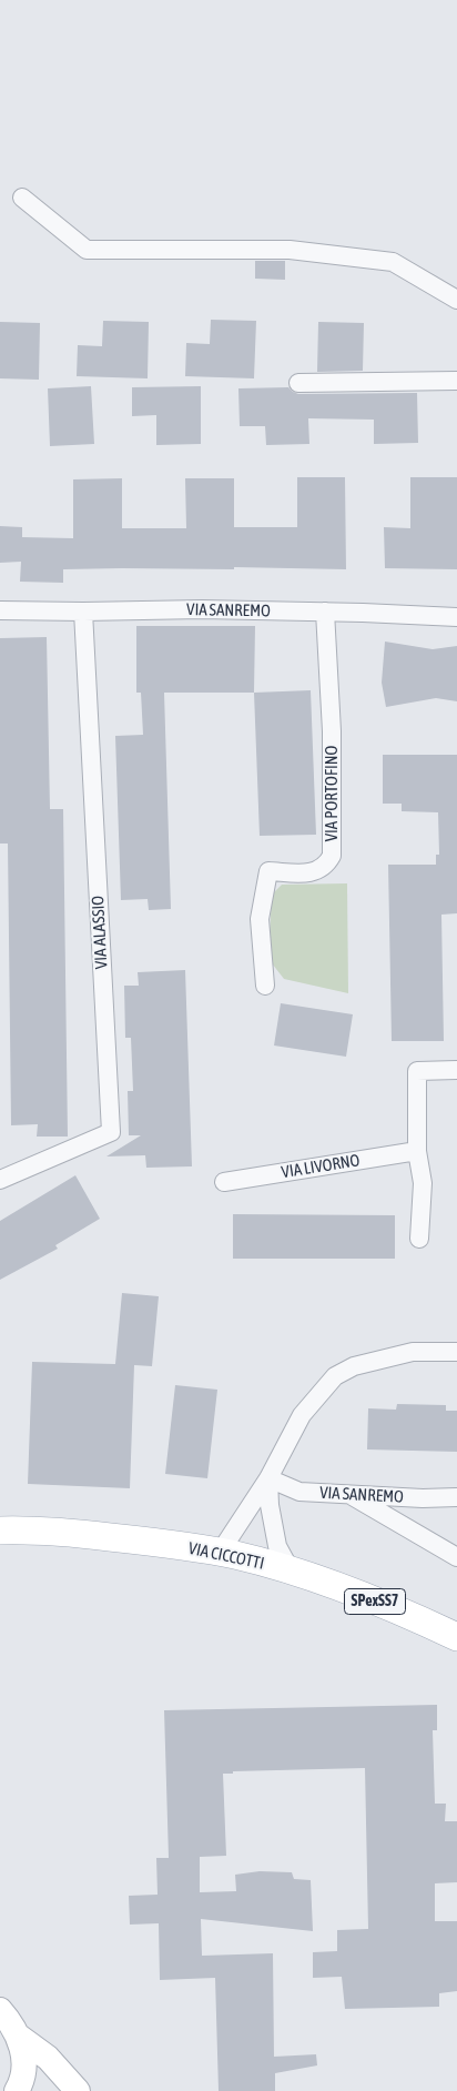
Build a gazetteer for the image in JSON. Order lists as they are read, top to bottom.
{
  "streets": {
    "main road": ["VIA CICCOTTI", "SPexSS7"],
    "street": [
      "VIA SANREMO",
      "VIA PORTOFINO",
      "VIA ALASSIO",
      "VIA LIVORNO"
    ]
  },
  "crossings": [
    ["VIA SANREMO", "VIA PORTOFINO"],
    ["VIA SANREMO", "VIA ALASSIO"],
    ["VIA CICCOTTI", "SPexSS7"]
  ]
}
